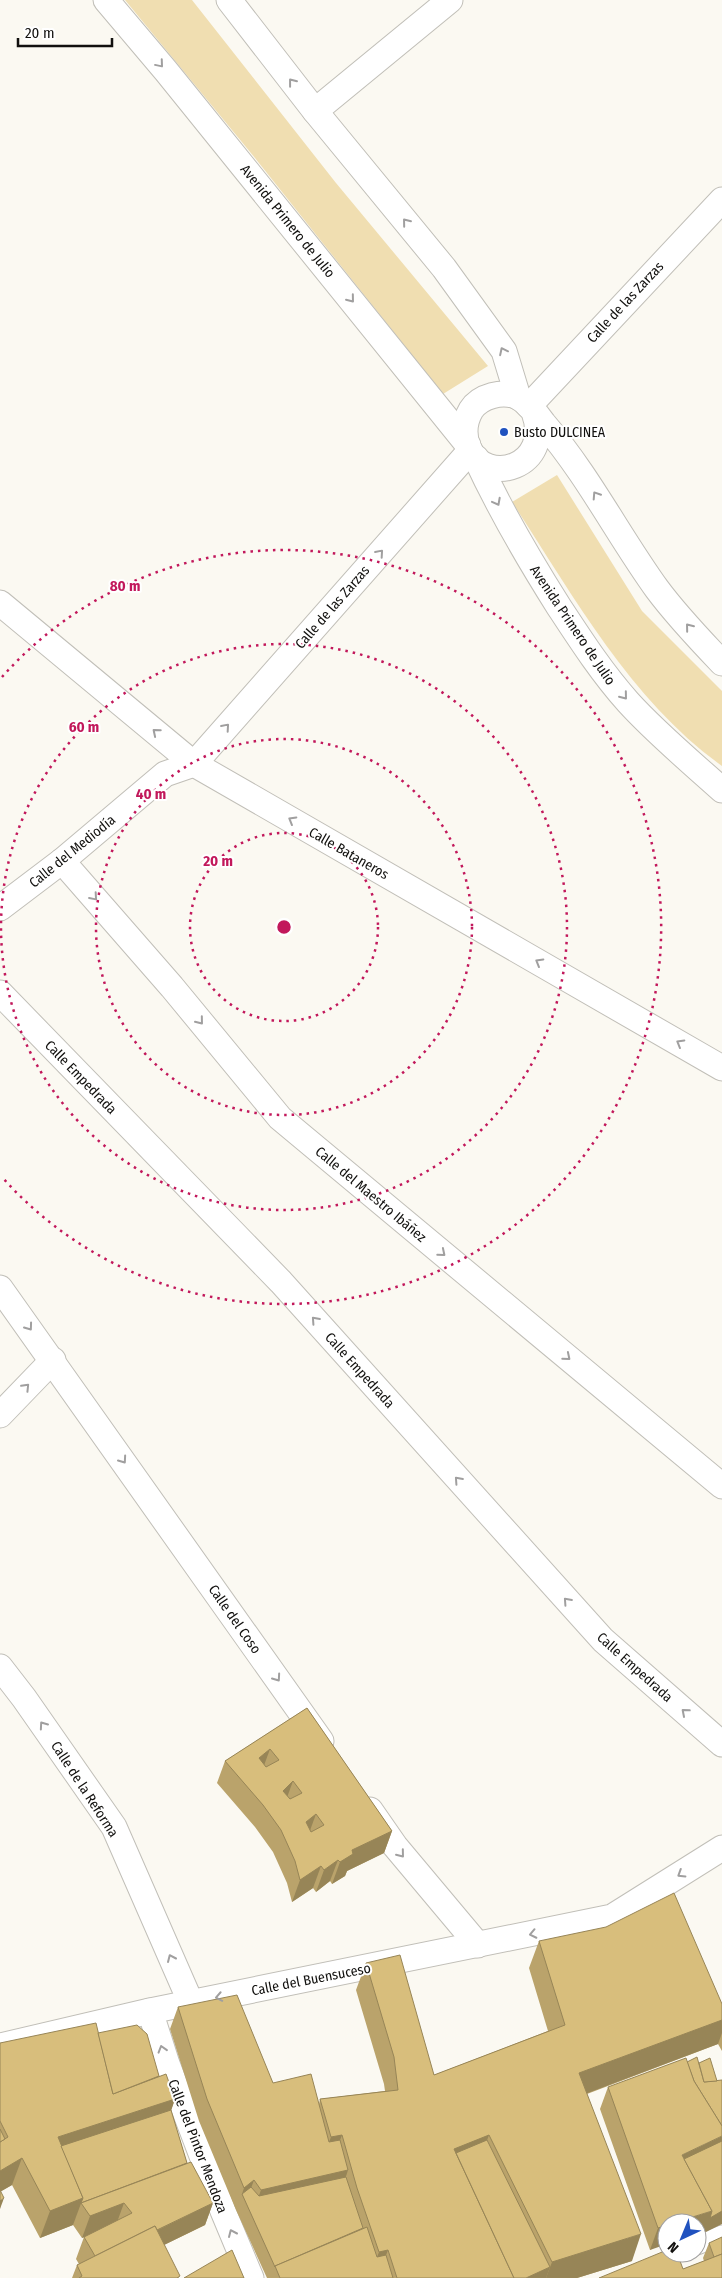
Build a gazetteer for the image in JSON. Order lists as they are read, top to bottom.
{
  "streets": {
    "street": [
      "Avenida Primero de Julio",
      "Calle de las Zarzas",
      "Calle del Mediodía",
      "Calle Bataneros",
      "Calle Empedrada",
      "Calle del Maestro Ibáñez",
      "Calle del Coso",
      "Calle de la Reforma",
      "Calle del Buensuceso",
      "Calle del Pintor Mendoza"
    ]
  },
  "crossings": [
    ["Avenida Primero de Julio", "Calle de las Zarzas"],
    ["Calle de las Zarzas", "Calle del Mediodía"],
    ["Calle de las Zarzas", "Calle Bataneros"],
    ["Calle del Mediodía", "Calle Bataneros"],
    ["Calle del Mediodía", "Calle del Maestro Ibáñez"],
    ["Calle de la Reforma", "Calle del Buensuceso"],
    ["Calle del Buensuceso", "Calle del Pintor Mendoza"]
  ],
  "one_way": [
    "Calle de las Zarzas",
    "Calle Bataneros",
    "Calle Empedrada",
    "Calle del Maestro Ibáñez",
    "Calle del Coso",
    "Calle de la Reforma",
    "Calle del Buensuceso",
    "Calle del Pintor Mendoza"
  ],
  "places": ["Busto DULCINEA"],
  "scale_bar": "20 m",
  "north": "bottom left",
  "rings": [
    "80 m",
    "60 m",
    "40 m",
    "20 m"
  ]
}
